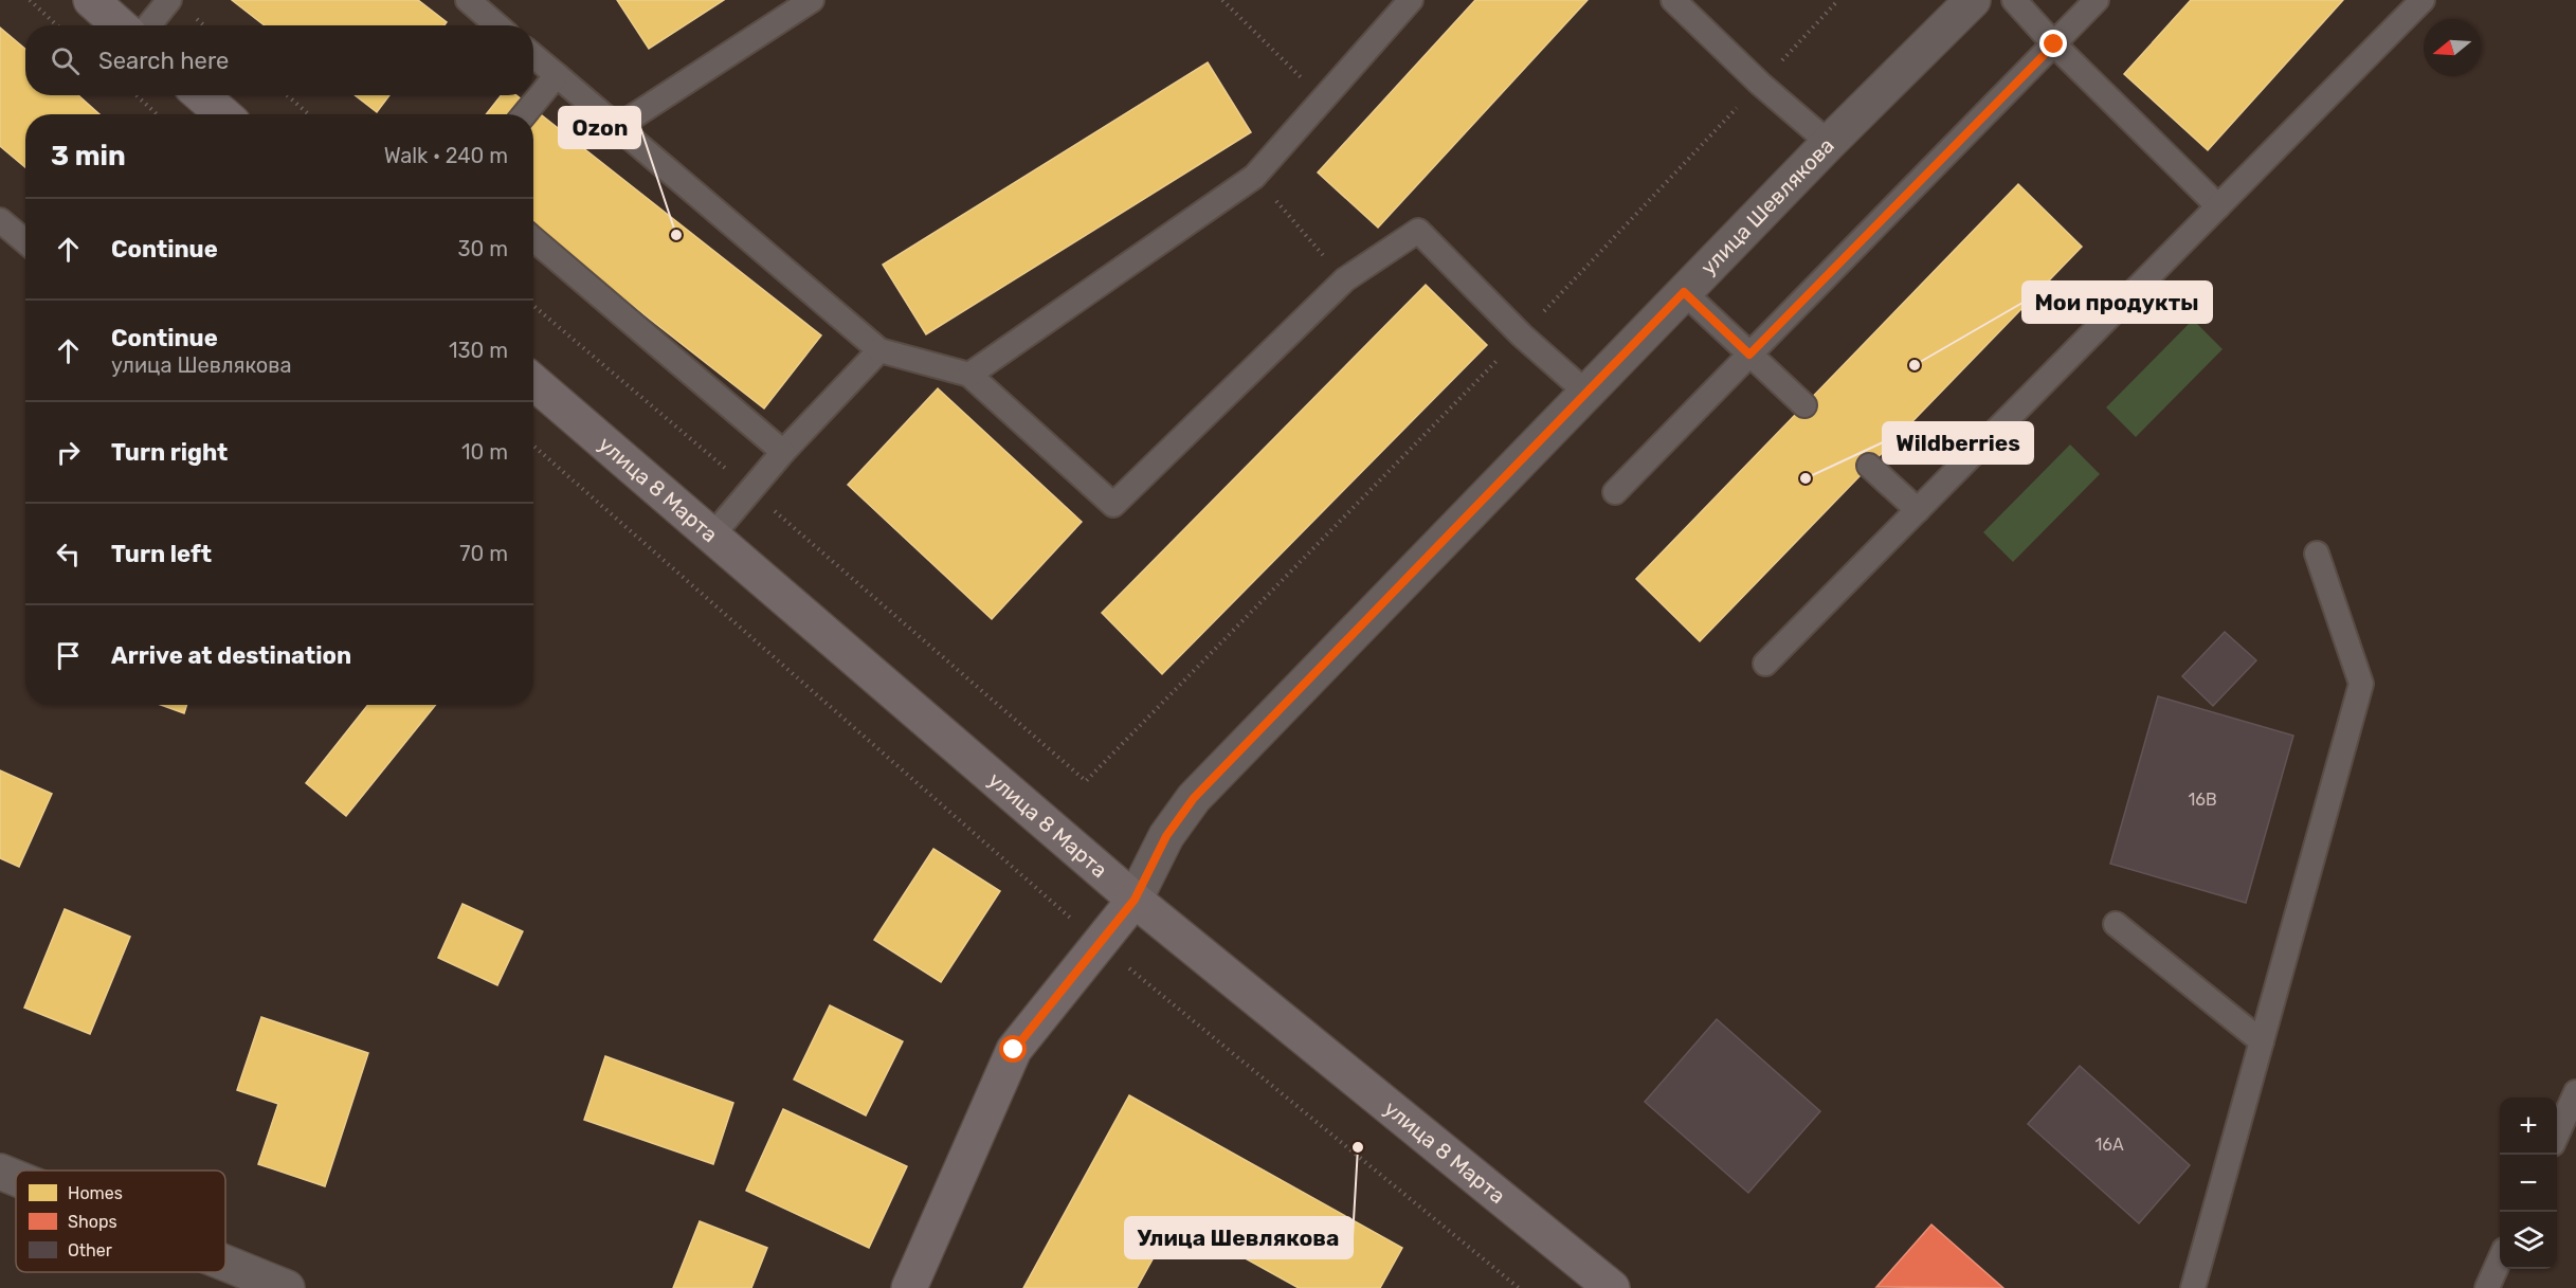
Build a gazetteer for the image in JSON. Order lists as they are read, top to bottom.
{
  "streets": {
    "street": ["улица Шевлякова", "улица 8 Марта"]
  },
  "crossings": [
    ["улица Шевлякова", "улица 8 Марта"]
  ],
  "places": [
    "Ozon",
    "Мои продукты",
    "Wildberries",
    "Улица Шевлякова"
  ],
  "house_numbers": ["16В", "16А"],
  "legend": ["Homes", "Shops", "Other"],
  "north": "left",
  "page": {
    "search": "Search here",
    "heading": ["3 min", "Walk · 240 m"],
    "list": [
      ["Continue", "30 m"],
      ["Continue", "улица Шевлякова", "130 m"],
      ["Turn right", "10 m"],
      ["Turn left", "70 m"],
      "Arrive at destination"
    ],
    "map_buttons": ["+", "−"]
  }
}
